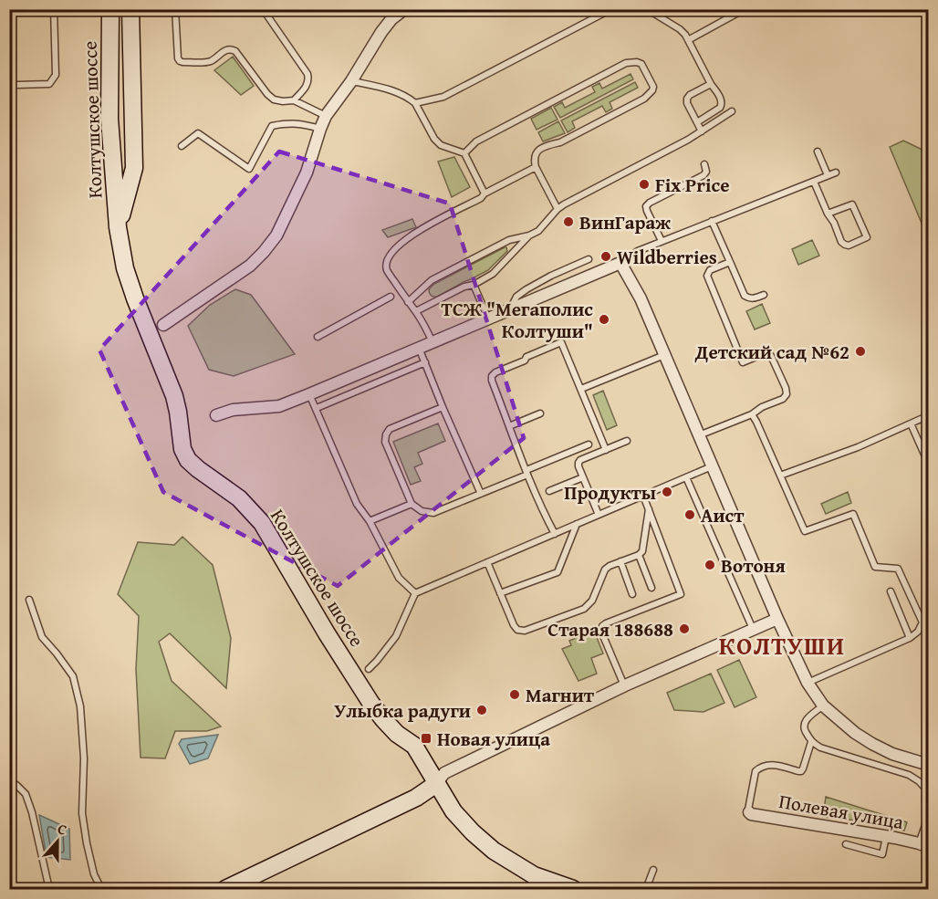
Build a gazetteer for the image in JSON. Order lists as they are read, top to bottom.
{
  "streets": {
    "main road": ["Колтушское шоссе"],
    "street": ["Полевая улица"]
  },
  "districts": ["КОЛТУШИ"],
  "places": {
    "other": [
      "Fix Price",
      "ВинГараж",
      "Wildberries",
      "ТСЖ \"Мегаполис Колтуши\"",
      "Детский сад №62",
      "Продукты",
      "Аист",
      "Вотоня",
      "Старая 188688",
      "Магнит",
      "Улыбка радуги"
    ],
    "transit": ["Новая улица"]
  },
  "north": "top"
}
